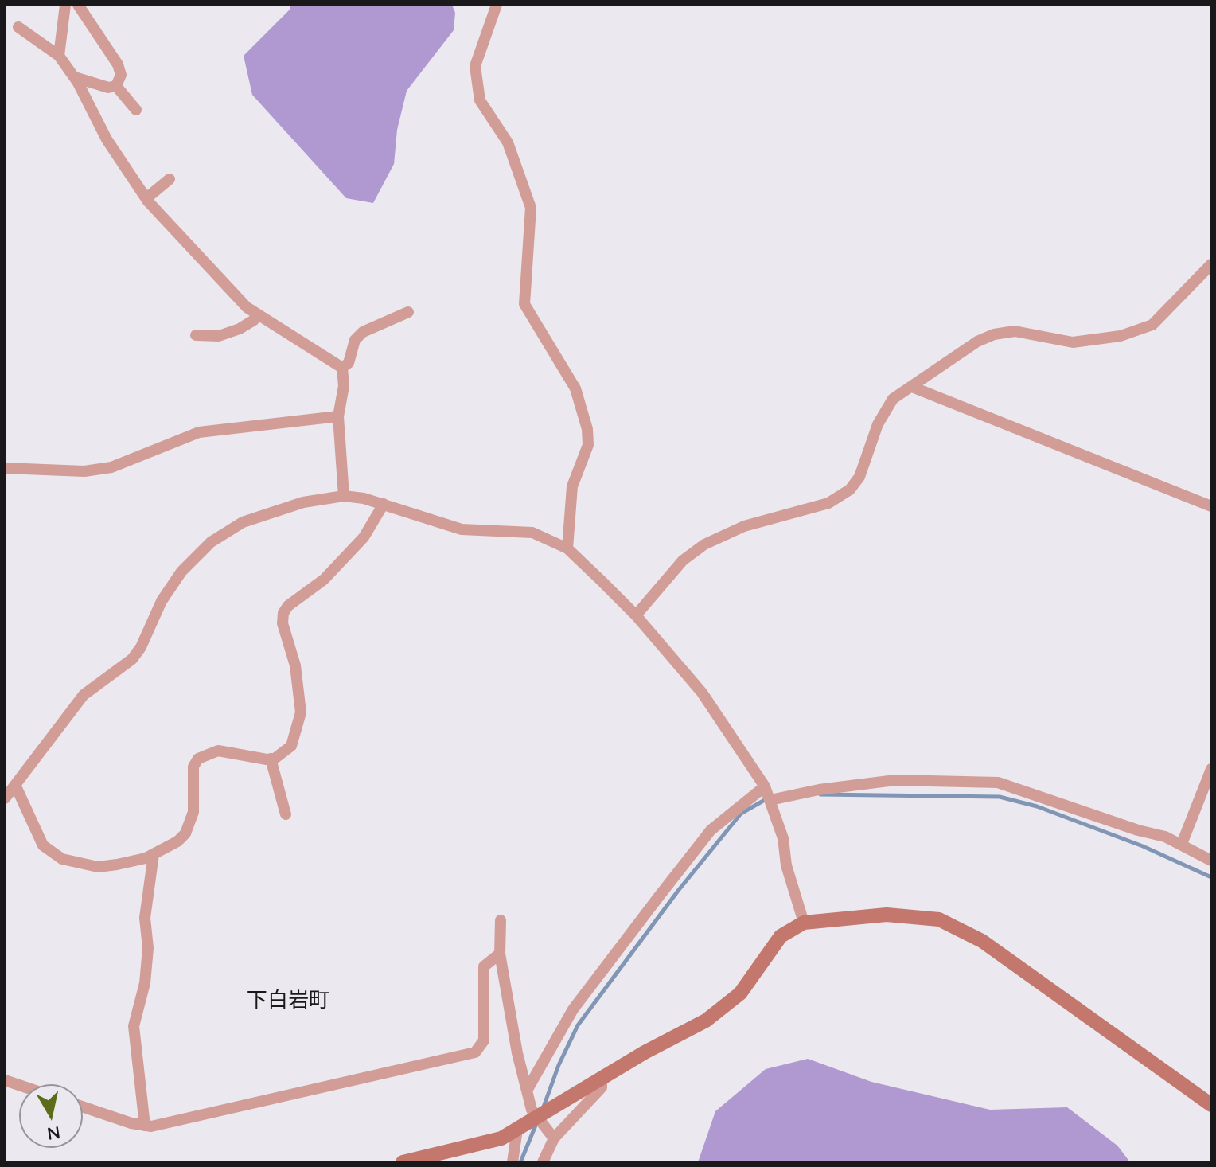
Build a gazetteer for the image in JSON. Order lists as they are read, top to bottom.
{
  "districts": ["下白岩町"],
  "north": "bottom"
}
